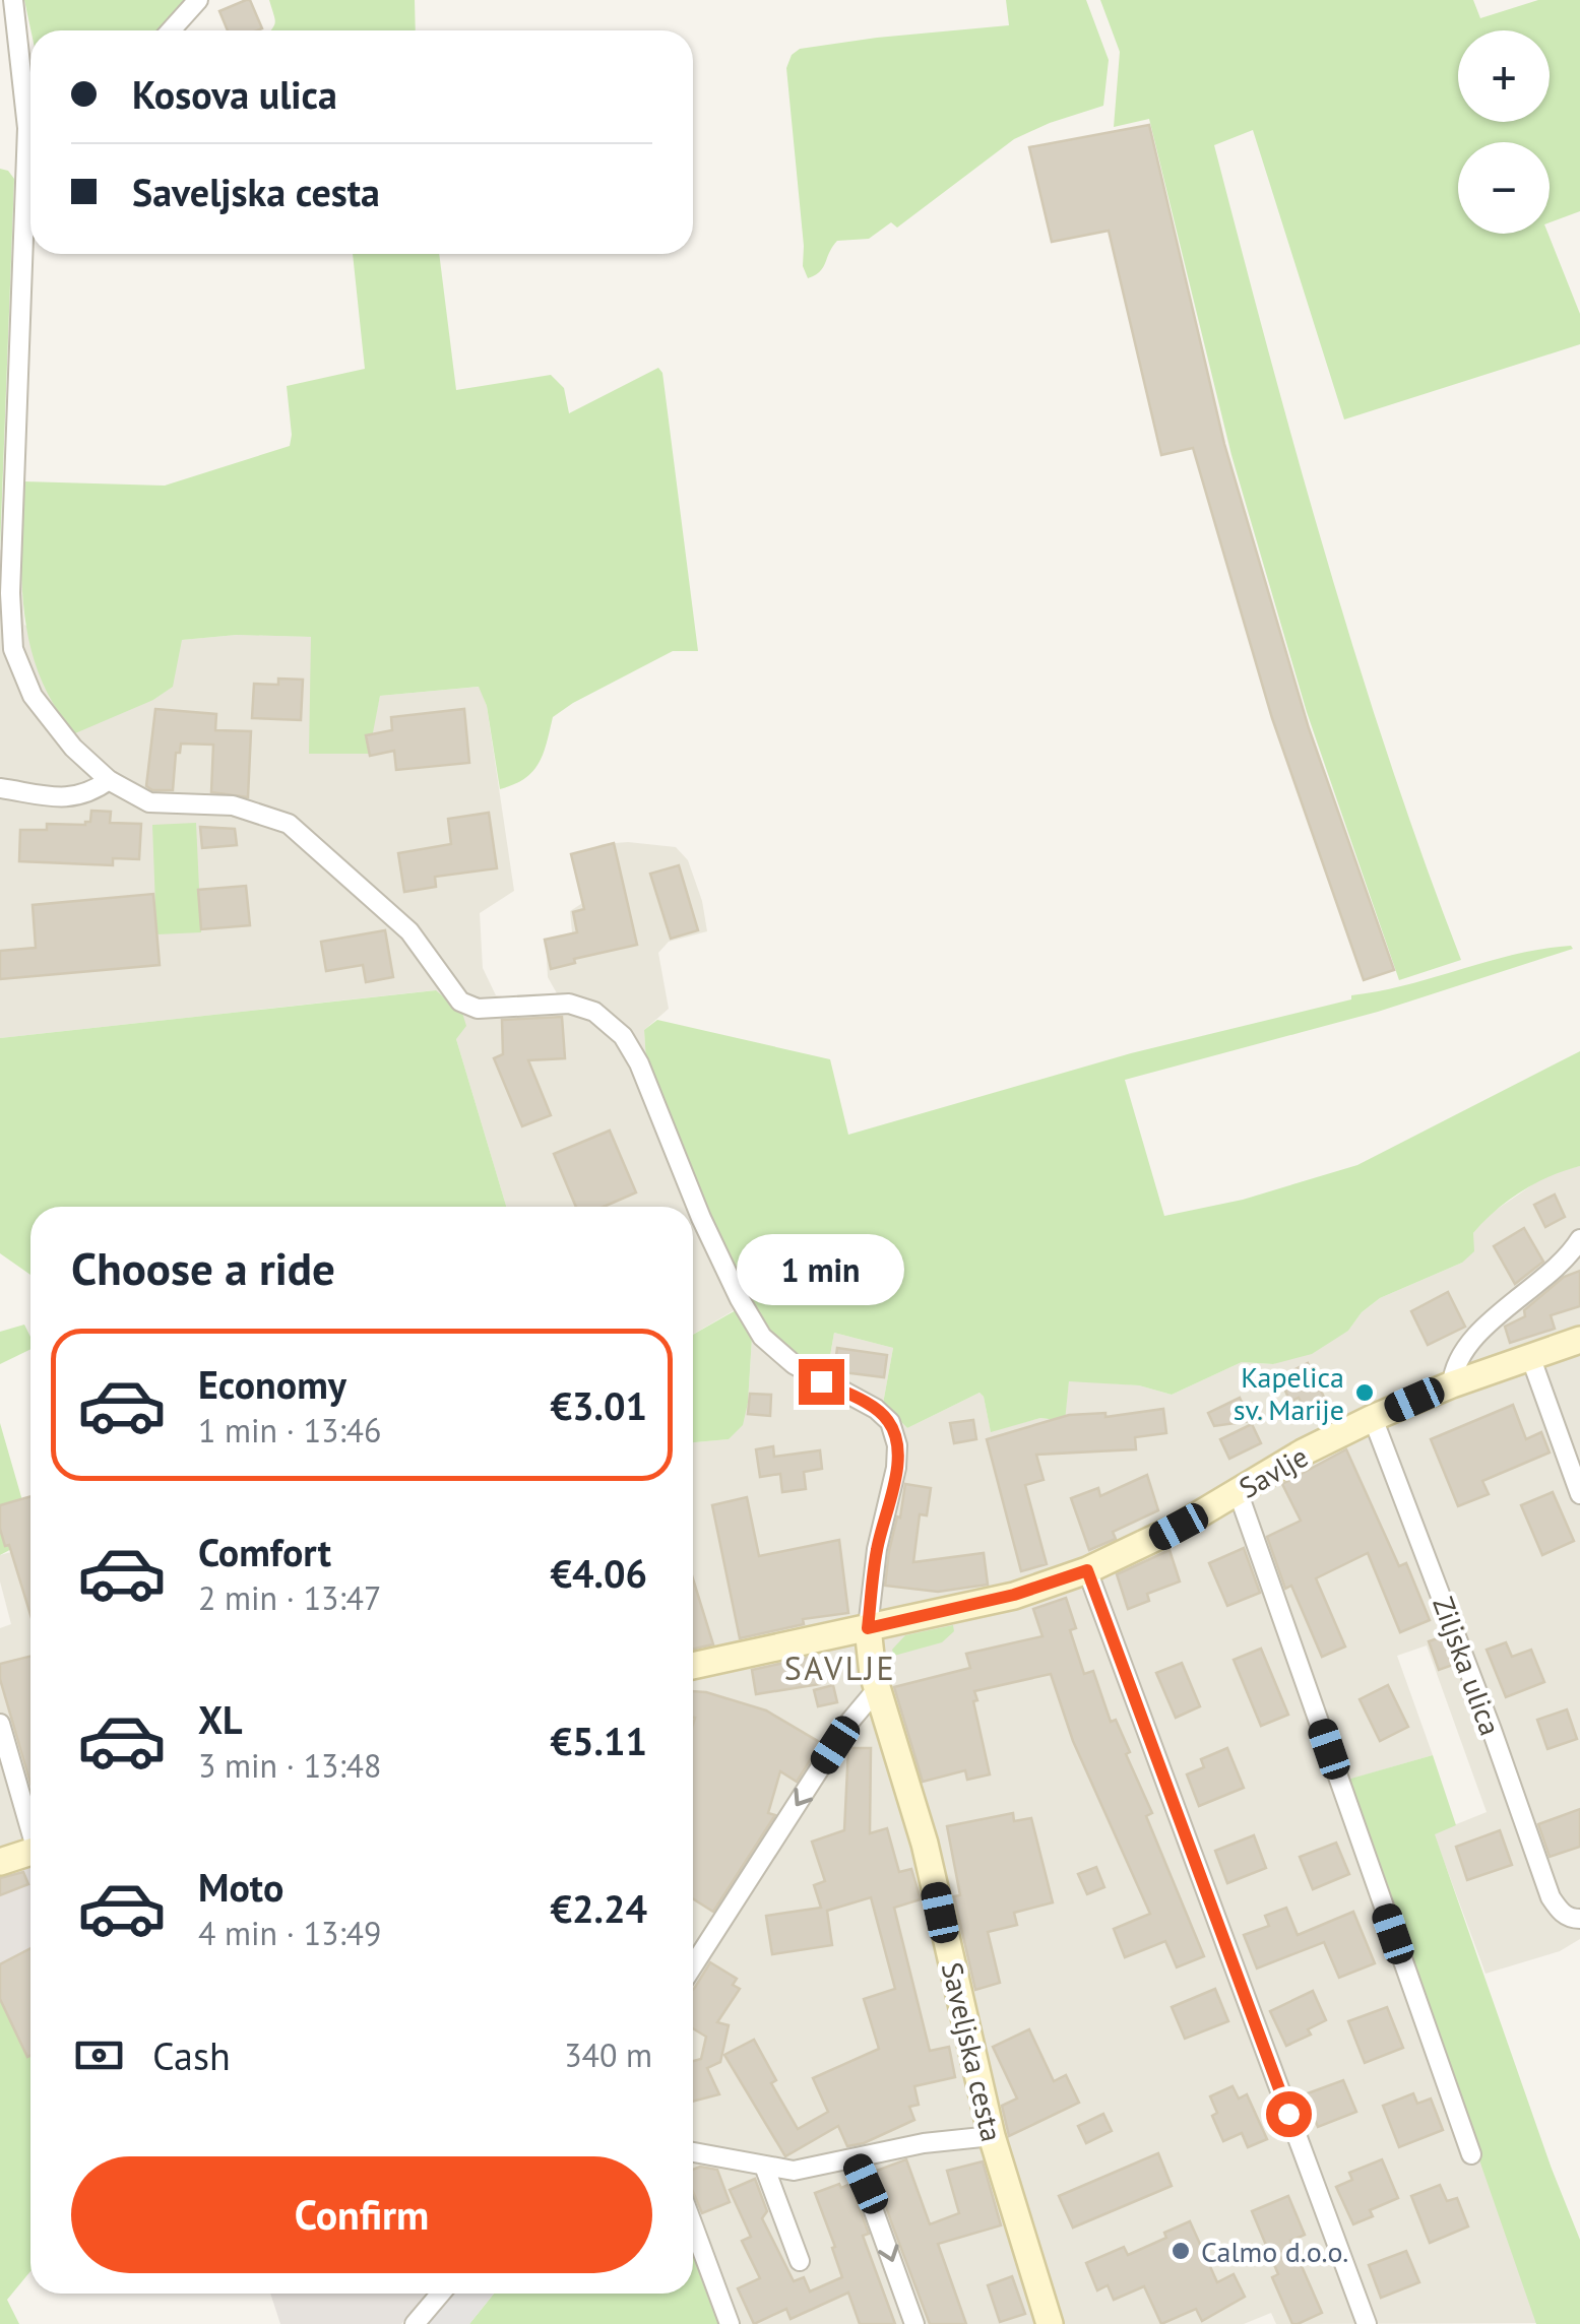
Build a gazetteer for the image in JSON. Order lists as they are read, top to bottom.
{
  "streets": {
    "street": ["Savlje", "Ziljska ulica", "Saveljska cesta"]
  },
  "crossings": [
    ["Savlje", "Ziljska ulica"],
    ["Savlje", "Saveljska cesta"]
  ],
  "districts": ["SAVLJE"],
  "places": ["Kapelica sv. Marije", "Calmo d.o.o."],
  "page": {
    "map_buttons": ["+", "−"],
    "banner": ["Kosova ulica", "Saveljska cesta"],
    "heading": "Choose a ride",
    "bubble": "1 min",
    "list": [
      {
        "name": "Economy",
        "note": "1 min · 13:46",
        "value": "€3.01"
      },
      {
        "name": "Comfort",
        "note": "2 min · 13:47",
        "value": "€4.06"
      },
      {
        "name": "XL",
        "note": "3 min · 13:48",
        "value": "€5.11"
      },
      {
        "name": "Moto",
        "note": "4 min · 13:49",
        "value": "€2.24"
      }
    ],
    "pay": ["Cash", "340 m"],
    "buttons": "Confirm"
  }
}
